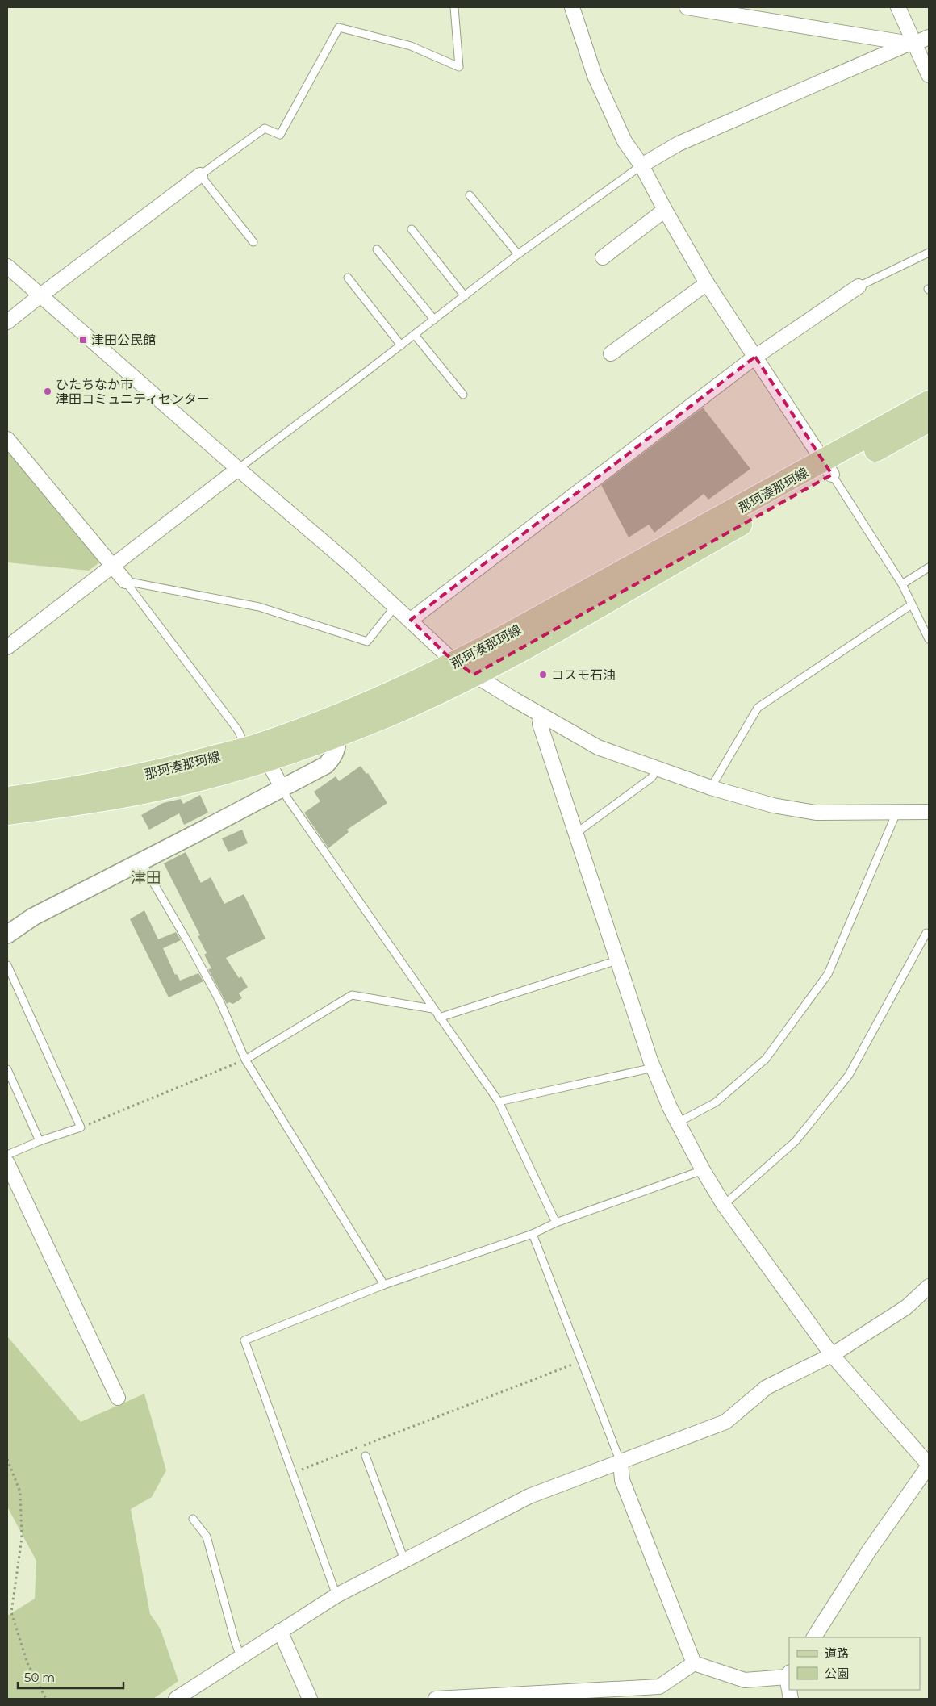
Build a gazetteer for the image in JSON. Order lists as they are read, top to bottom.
{
  "streets": {
    "main road": ["那珂湊那珂線"]
  },
  "districts": ["津田"],
  "places": {
    "transit": ["津田公民館"],
    "other": ["ひたちなか市 津田コミュニティセンター", "コスモ石油"]
  },
  "legend": ["道路", "公園"],
  "scale_bar": "50 m"
}
